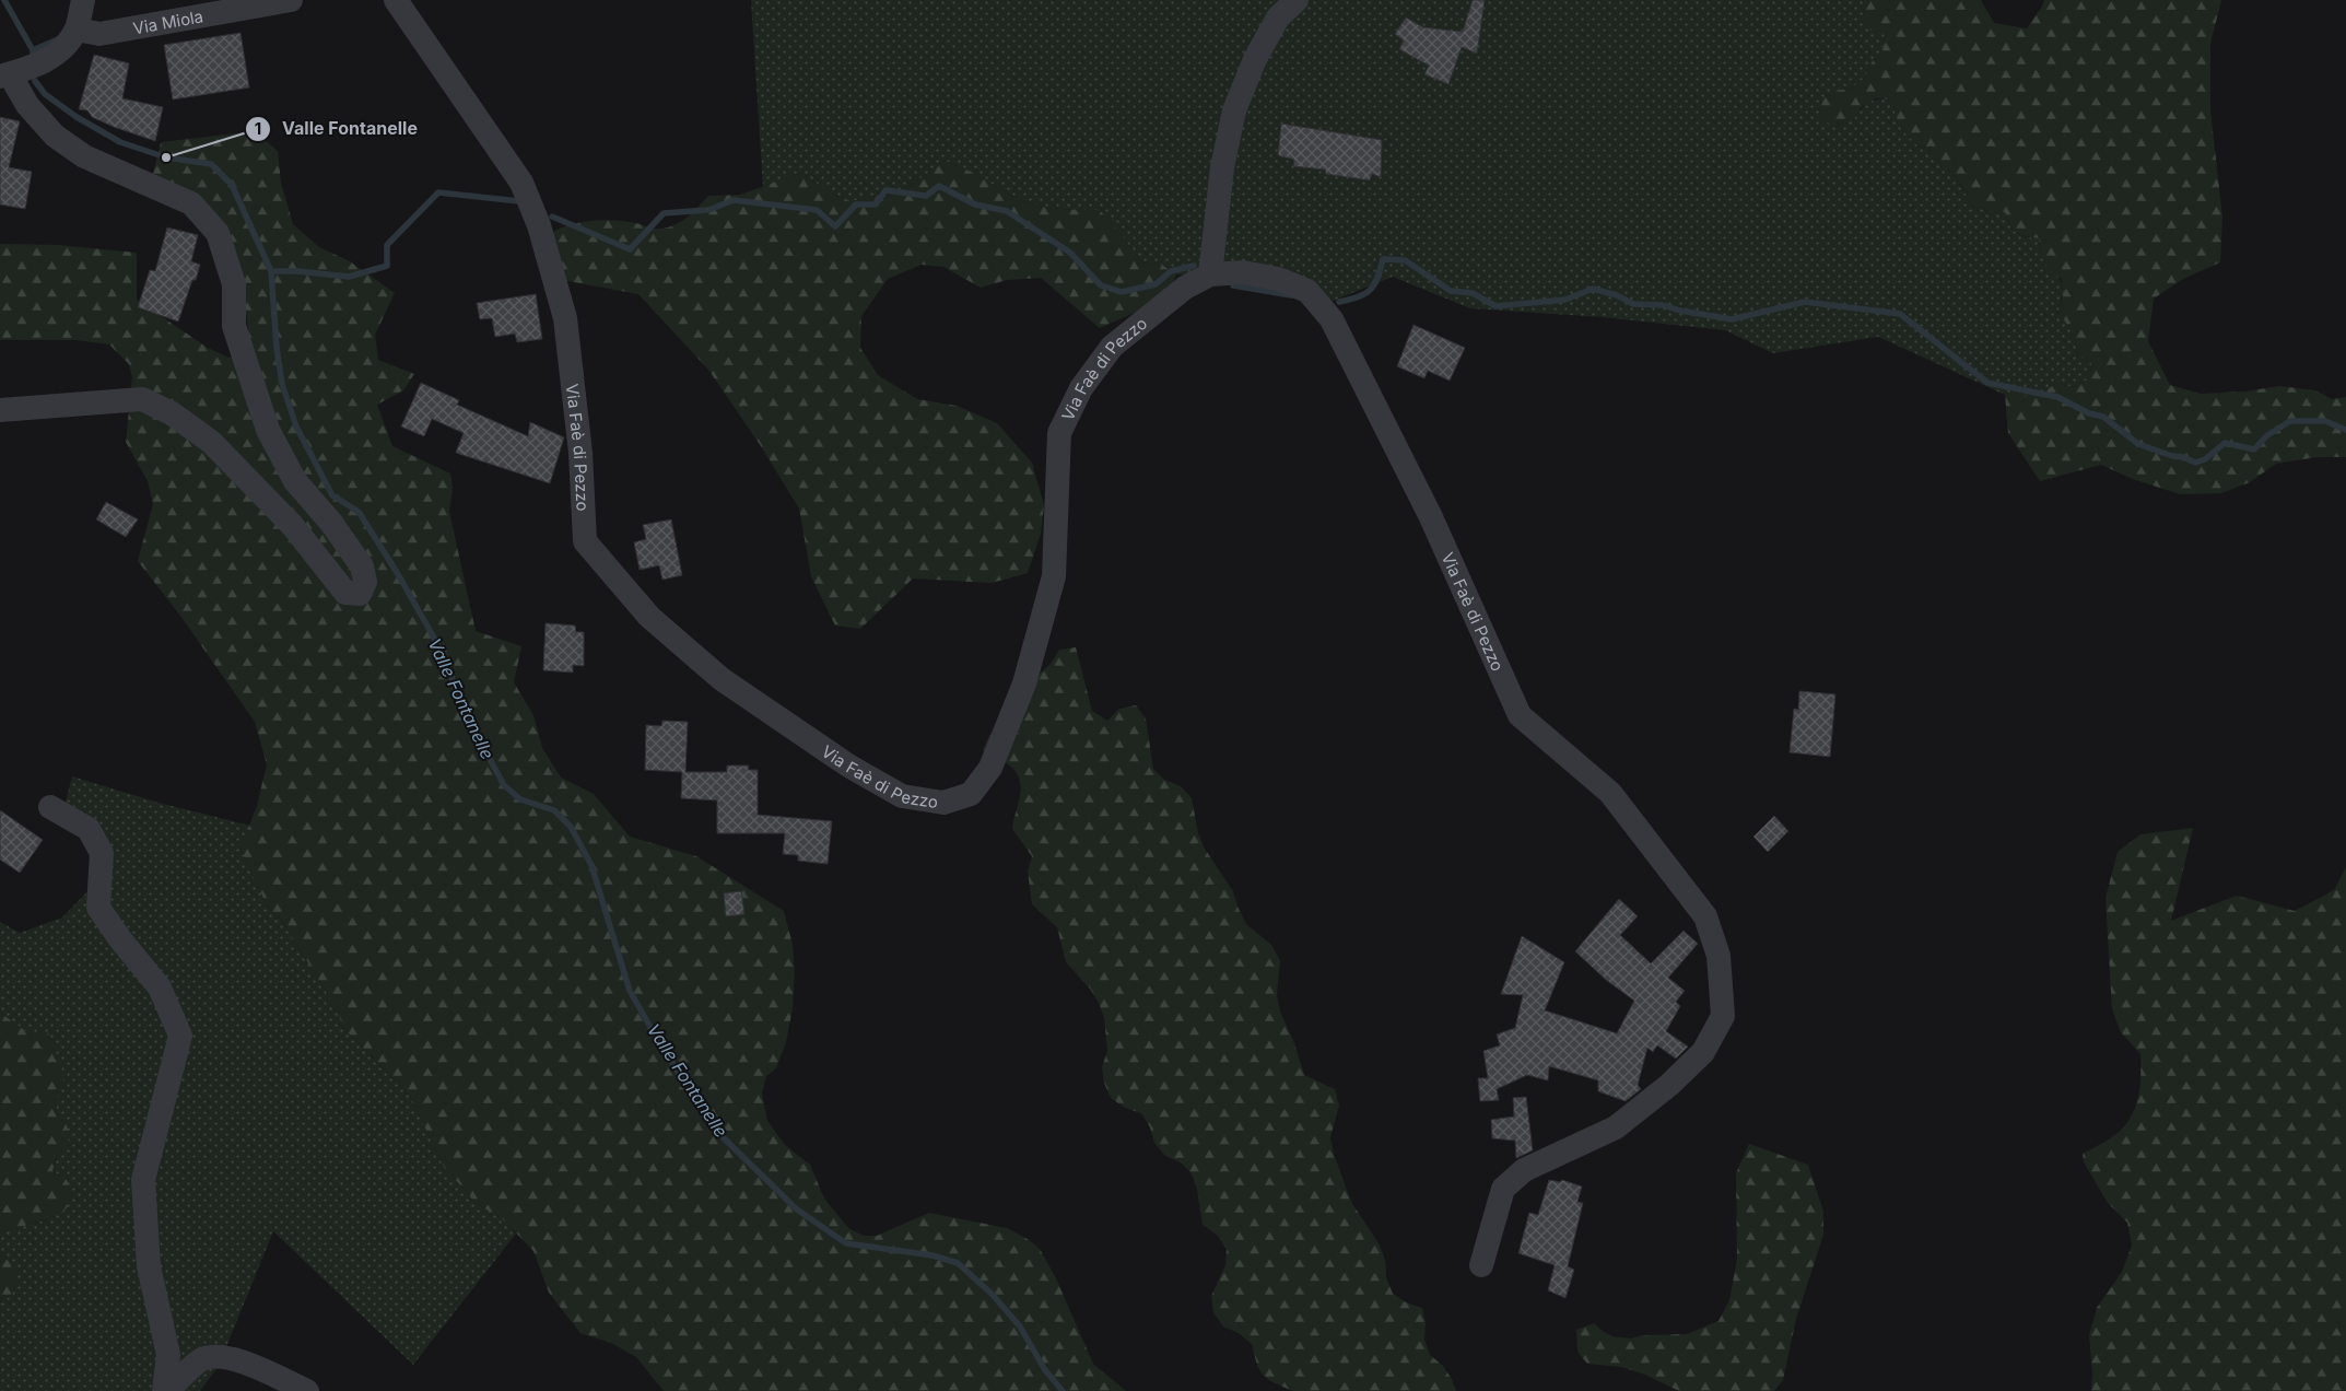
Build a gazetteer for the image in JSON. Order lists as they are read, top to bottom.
{
  "streets": {
    "street": ["Via Miola", "Via Faè di Pezzo"]
  },
  "water": ["Valle Fontanelle"],
  "places": ["Valle Fontanelle"]
}
